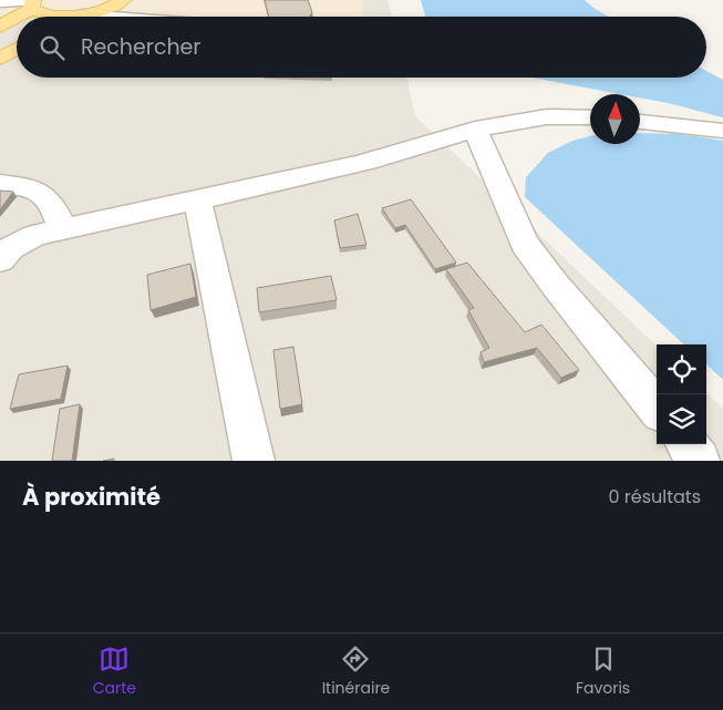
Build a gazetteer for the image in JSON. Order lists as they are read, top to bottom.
{
  "north": "top",
  "page": {
    "search": "Rechercher",
    "heading": ["À proximité", "0 résultats"],
    "nav": ["Carte", "Itinéraire", "Favoris"]
  }
}
